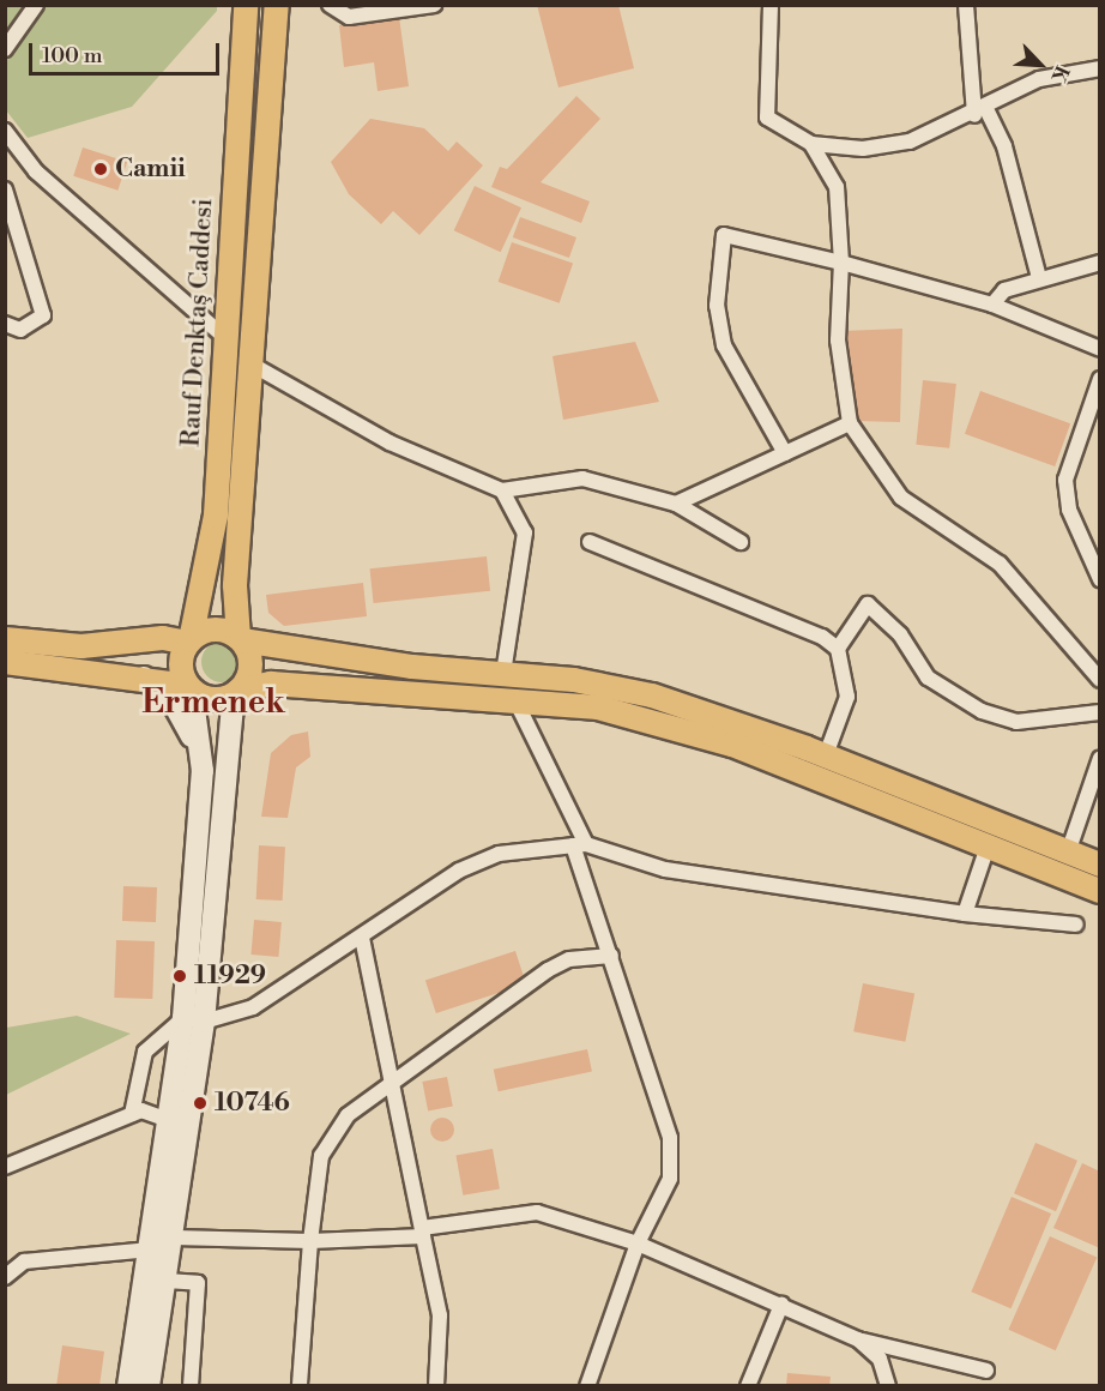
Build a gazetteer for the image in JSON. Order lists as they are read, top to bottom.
{
  "streets": {
    "main road": ["Rauf Denktaş Caddesi"]
  },
  "districts": ["Ermenek"],
  "places": ["Camii", "11929", "10746"],
  "scale_bar": "100 m",
  "north": "bottom right"
}
